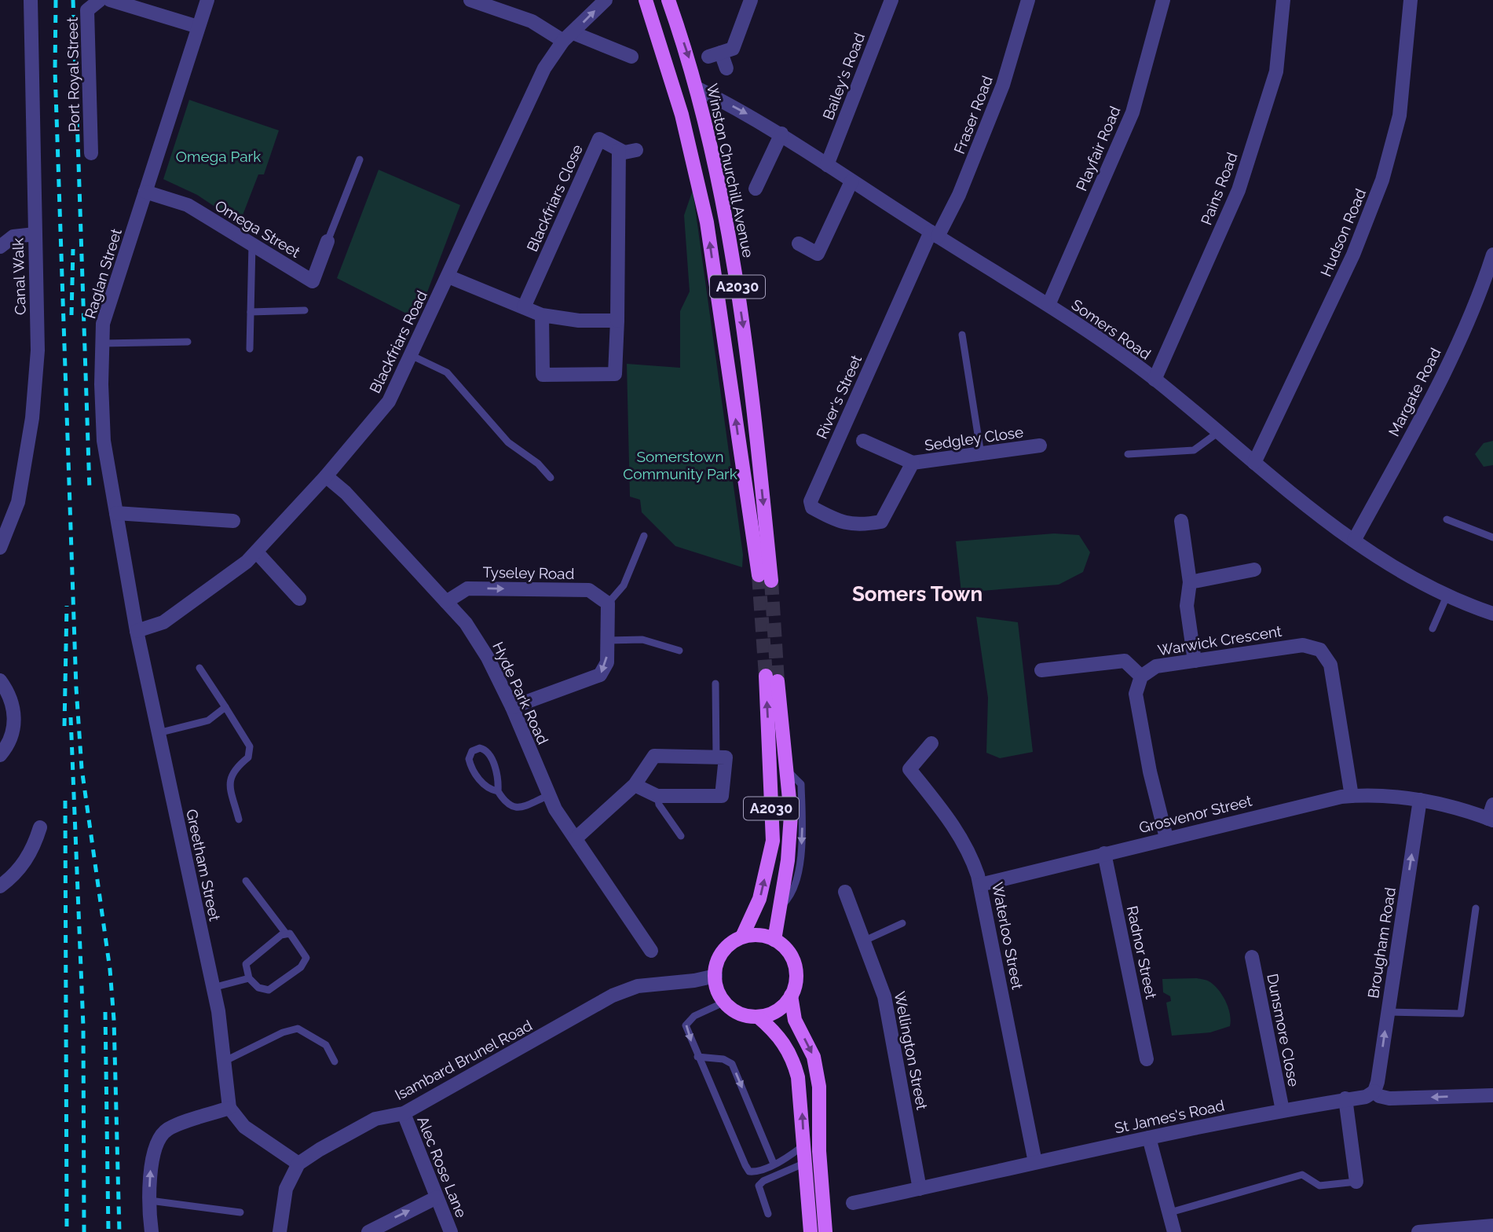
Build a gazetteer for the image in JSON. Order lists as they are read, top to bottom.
{
  "streets": {
    "main road": ["Winston Churchill Avenue", "A2030"],
    "street": [
      "Port Royal Street",
      "Bailey's Road",
      "Fraser Road",
      "Playfair Road",
      "Pains Road",
      "Blackfriars Close",
      "Omega Street",
      "Hudson Road",
      "Raglan Street",
      "Canal Walk",
      "Somers Road",
      "Blackfriars Road",
      "Margate Road",
      "River's Street",
      "Sedgley Close",
      "Tyseley Road",
      "Warwick Crescent",
      "Hyde Park Road",
      "Grosvenor Street",
      "Greetham Street",
      "Waterloo Street",
      "Brougham Road",
      "Radnor Street",
      "Dunsmore Close",
      "Wellington Street",
      "Isambard Brunel Road",
      "St James's Road",
      "Alec Rose Lane"
    ]
  },
  "crossings": [
    ["Bailey's Road", "Somers Road"],
    ["Fraser Road", "Somers Road"],
    ["Fraser Road", "River's Street"],
    ["Playfair Road", "Somers Road"],
    ["Winston Churchill Avenue", "Somers Road"],
    ["Pains Road", "Somers Road"],
    ["Omega Street", "Raglan Street"],
    ["Hudson Road", "Somers Road"],
    ["Raglan Street", "Blackfriars Road"],
    ["Raglan Street", "Greetham Street"],
    ["A2030", "Isambard Brunel Road"],
    ["Somers Road", "Margate Road"],
    ["Somers Road", "River's Street"],
    ["Blackfriars Road", "Hyde Park Road"],
    ["Blackfriars Road", "Greetham Street"],
    ["River's Street", "Sedgley Close"],
    ["Tyseley Road", "Hyde Park Road"],
    ["Warwick Crescent", "Grosvenor Street"],
    ["Grosvenor Street", "Waterloo Street"],
    ["Grosvenor Street", "Brougham Road"],
    ["Grosvenor Street", "Radnor Street"],
    ["Waterloo Street", "St James's Road"],
    ["Brougham Road", "St James's Road"],
    ["Dunsmore Close", "St James's Road"],
    ["Wellington Street", "St James's Road"],
    ["Isambard Brunel Road", "Alec Rose Lane"]
  ],
  "one_way": ["Tyseley Road", "Brougham Road"],
  "districts": ["Somers Town"],
  "parks": ["Omega Park", "Somerstown Community Park"]
}
